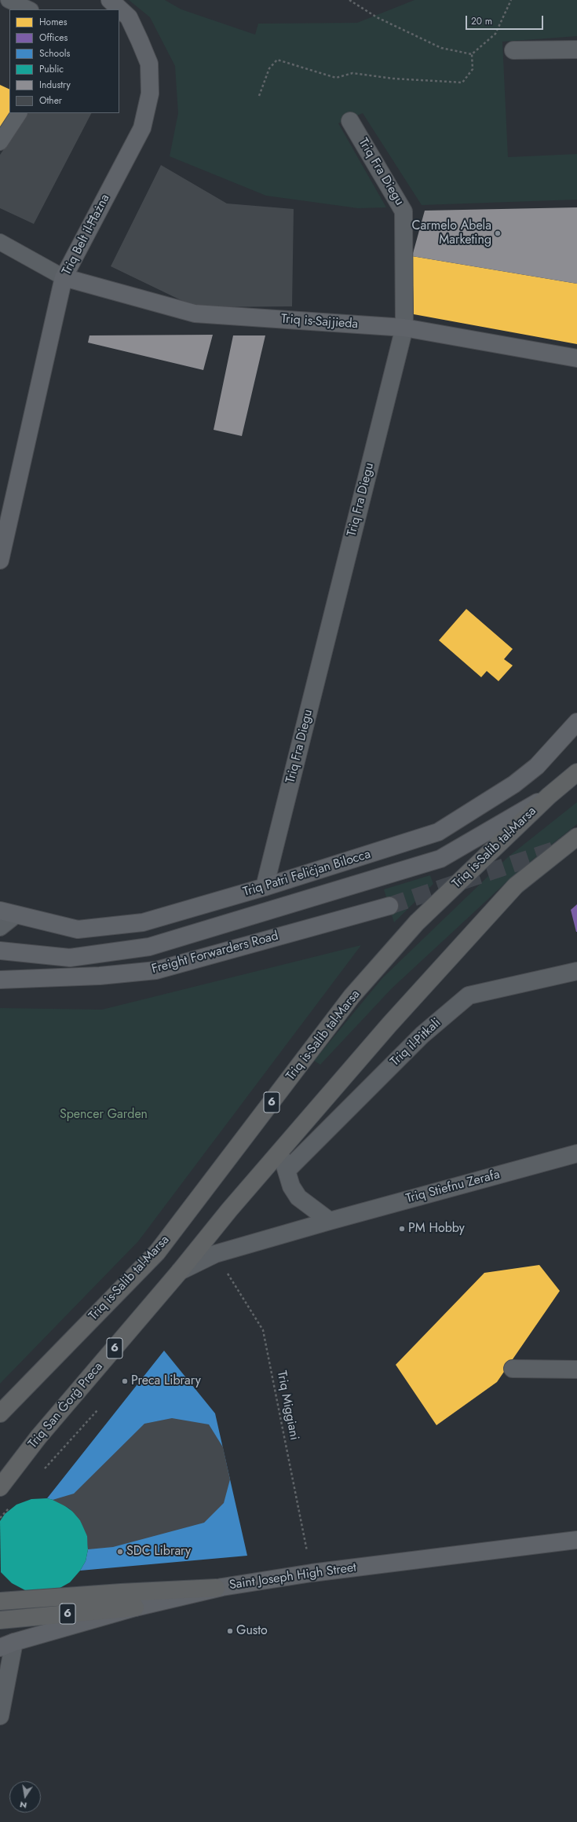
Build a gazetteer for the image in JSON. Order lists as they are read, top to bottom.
{
  "streets": {
    "highway": ["Triq is-Salib tal-Marsa", "6", "Triq San Ġorġ Preca"],
    "main road": [
      "Triq Belt il-Ħażna",
      "Triq is-Sajjieda",
      "Triq Patri Feliċjan Bilocca",
      "Freight Forwarders Road",
      "Saint Joseph High Street"
    ],
    "street": ["Triq Fra Diegu", "Triq il-Pitkali", "Triq Stiefnu Zerafa"],
    "path": ["Triq Miggiani"]
  },
  "crossings": [
    ["Triq Fra Diegu", "Triq is-Sajjieda"],
    ["Triq Fra Diegu", "Triq Patri Feliċjan Bilocca"],
    ["Triq Belt il-Ħażna", "Triq is-Sajjieda"],
    ["6", "Triq San Ġorġ Preca"],
    ["6", "Saint Joseph High Street"],
    ["Triq Stiefnu Zerafa", "Triq San Ġorġ Preca"],
    ["Triq Stiefnu Zerafa", "Triq Miggiani"],
    ["Triq Miggiani", "Saint Joseph High Street"]
  ],
  "parks": ["Spencer Garden"],
  "places": [
    "Carmelo Abela Marketing",
    "PM Hobby",
    "Preca Library",
    "SDC Library",
    "Gusto"
  ],
  "legend": [
    "Homes",
    "Offices",
    "Schools",
    "Public",
    "Industry",
    "Other"
  ],
  "scale_bar": "20 m",
  "north": "bottom"
}
